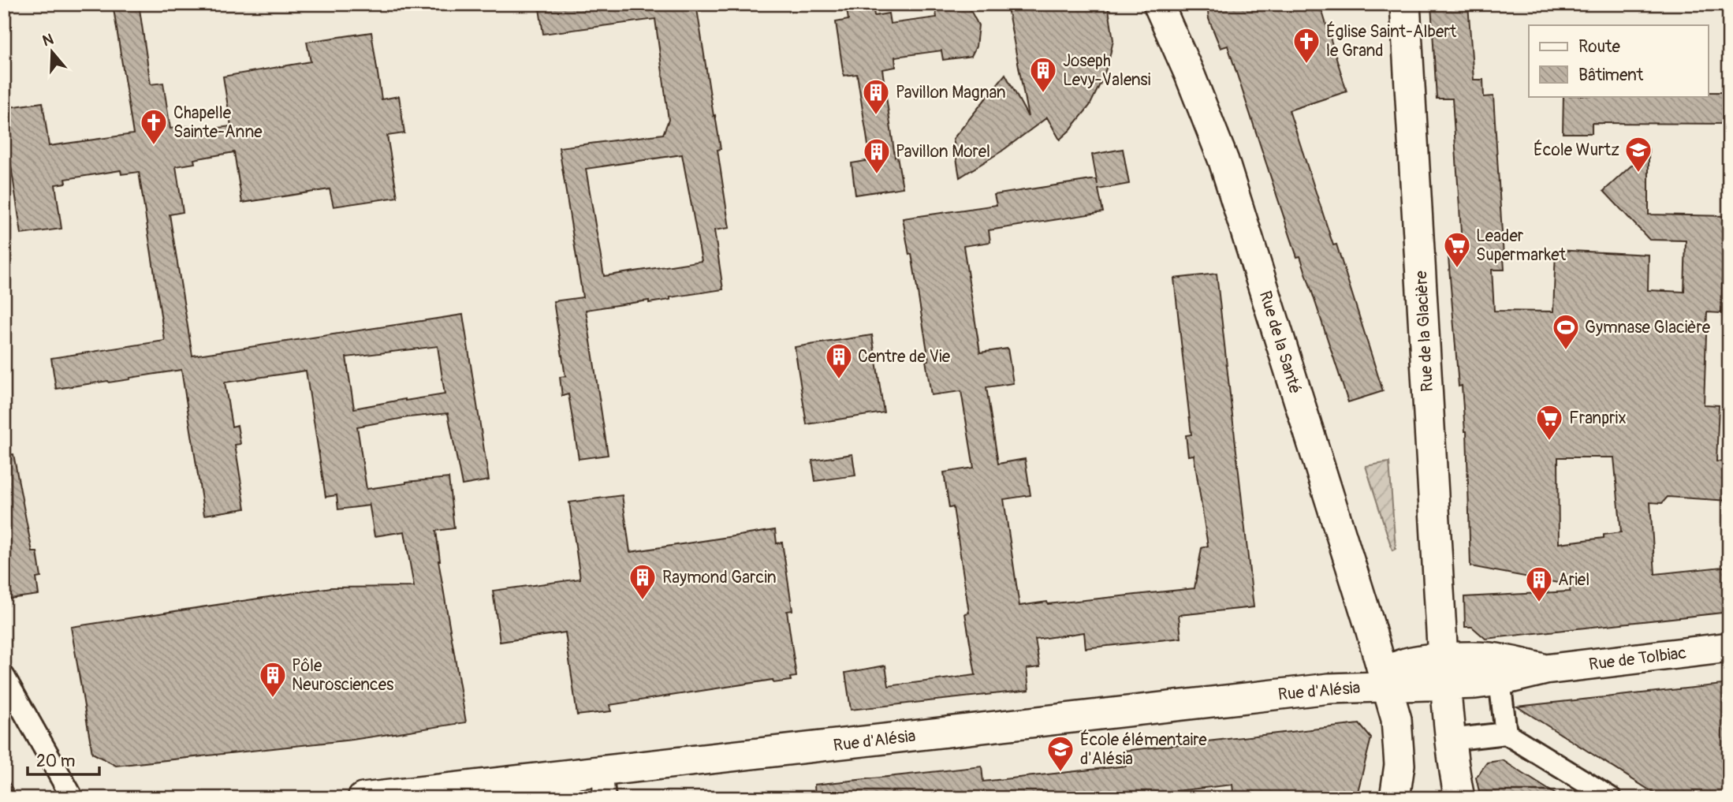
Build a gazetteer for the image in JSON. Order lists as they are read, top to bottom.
{
  "streets": {
    "street": [
      "Rue de la Glacière",
      "Rue de la Santé",
      "Rue de Tolbiac",
      "Rue d'Alésia"
    ]
  },
  "crossings": [
    ["Rue de la Glacière", "Rue d'Alésia"],
    ["Rue de la Santé", "Rue d'Alésia"]
  ],
  "places": {
    "church": ["Église Saint-Albert le Grand", "Chapelle Sainte-Anne"],
    "building": [
      "Joseph Levy-Valensi",
      "Pavillon Magnan",
      "Pavillon Morel",
      "Centre de Vie",
      "Raymond Garcin",
      "Ariel",
      "Pôle Neurosciences"
    ],
    "school or university": ["École Wurtz", "École élémentaire d'Alésia"],
    "supermarket": ["Leader Supermarket", "Franprix"],
    "sports": ["Gymnase Glacière"]
  },
  "legend": ["Route", "Bâtiment"],
  "scale_bar": "20 m",
  "north": "top"
}
